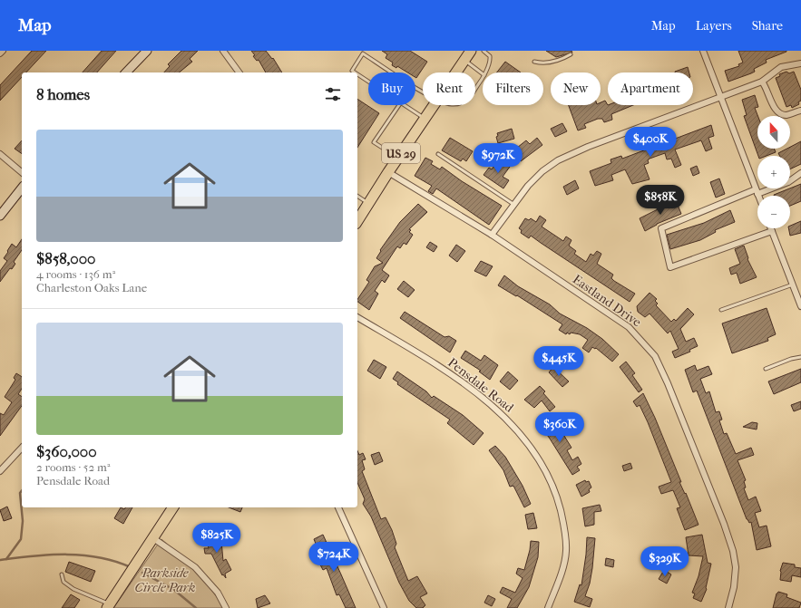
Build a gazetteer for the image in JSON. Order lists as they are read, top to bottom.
{
  "streets": {
    "highway": ["US 29"],
    "street": ["Eastland Drive", "Pensdale Road"]
  },
  "crossings": [
    ["US 29", "Eastland Drive"]
  ],
  "parks": ["Parkside Circle Park"],
  "north": "top",
  "page": {
    "header": "Map",
    "nav": ["Map", "Layers", "Share"],
    "chip": [
      "Buy",
      "Rent",
      "Filters",
      "New",
      "Apartment"
    ],
    "heading": "8 homes",
    "map_buttons": ["+", "−"],
    "list": [
      {
        "name": "$858,000",
        "note": "4 rooms · 136 m² · Charleston Oaks Lane"
      },
      {
        "name": "$360,000",
        "note": "2 rooms · 52 m² · Pensdale Road"
      }
    ],
    "price": [
      "$400K",
      "$972K",
      "$858K",
      "$445K",
      "$360K",
      "$825K",
      "$724K",
      "$329K"
    ]
  }
}
